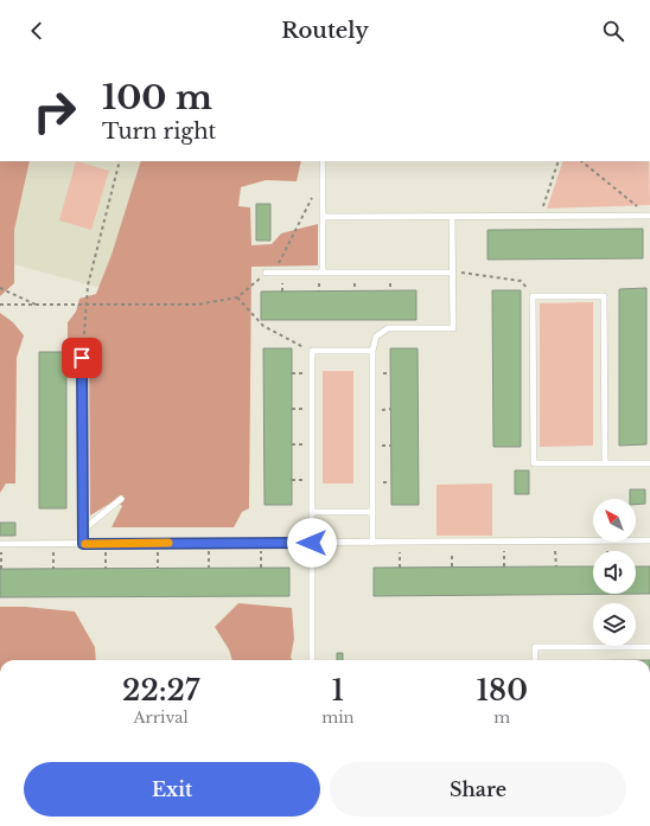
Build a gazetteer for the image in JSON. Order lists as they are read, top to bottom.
{
  "north": "top left",
  "page": {
    "header": "Routely",
    "turn": ["100 m", "Turn right"],
    "eta": [
      "22:27",
      "Arrival",
      "1",
      "min",
      "180",
      "m"
    ],
    "buttons": ["Exit", "Share"]
  }
}
